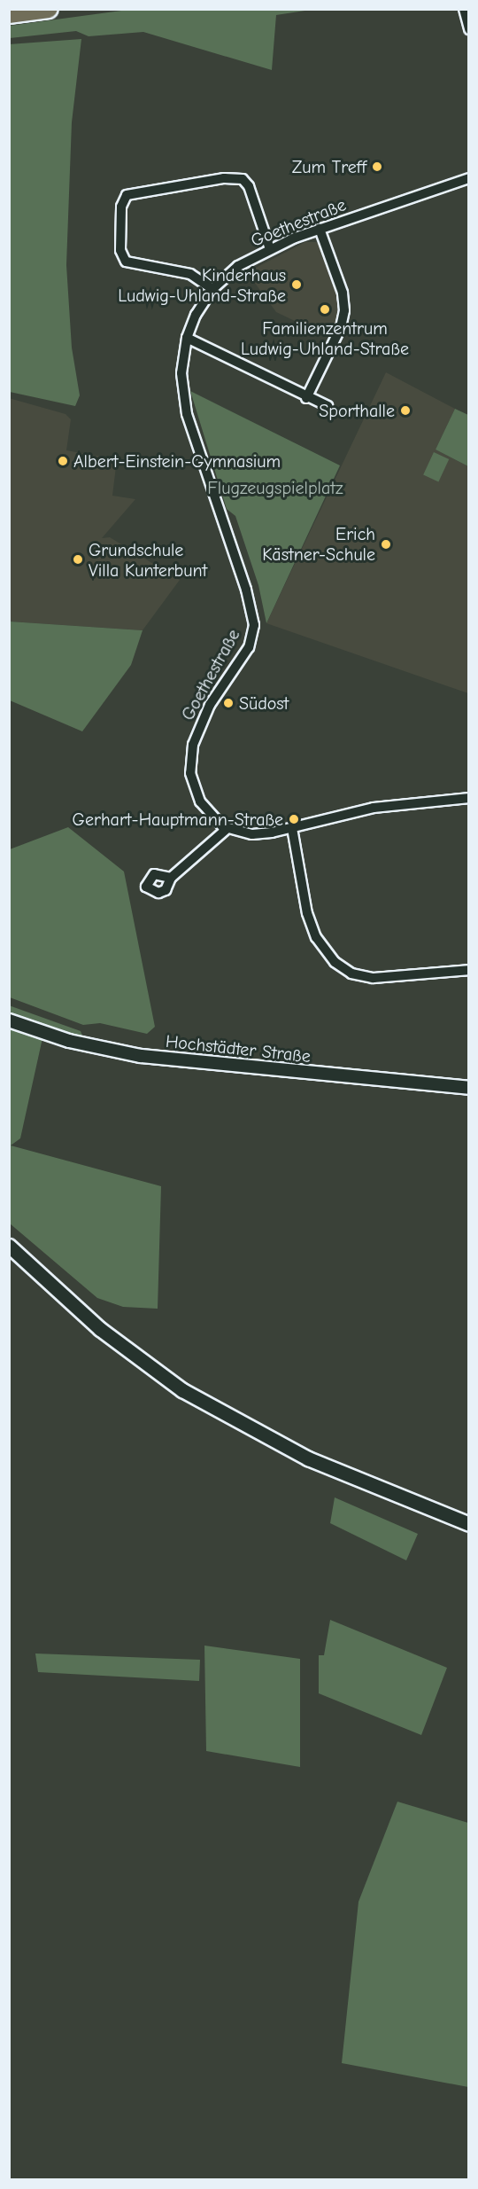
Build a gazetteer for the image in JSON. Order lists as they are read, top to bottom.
{
  "streets": {
    "street": ["Goethestraße", "Hochstädter Straße"]
  },
  "parks": ["Flugzeugspielplatz"],
  "places": [
    "Zum Treff",
    "Kinderhaus Ludwig-Uhland-Straße",
    "Familienzentrum Ludwig-Uhland-Straße",
    "Sporthalle",
    "Albert-Einstein-Gymnasium",
    "Erich Kästner-Schule",
    "Grundschule Villa Kunterbunt",
    "Südost",
    "Gerhart-Hauptmann-Straße"
  ]
}
